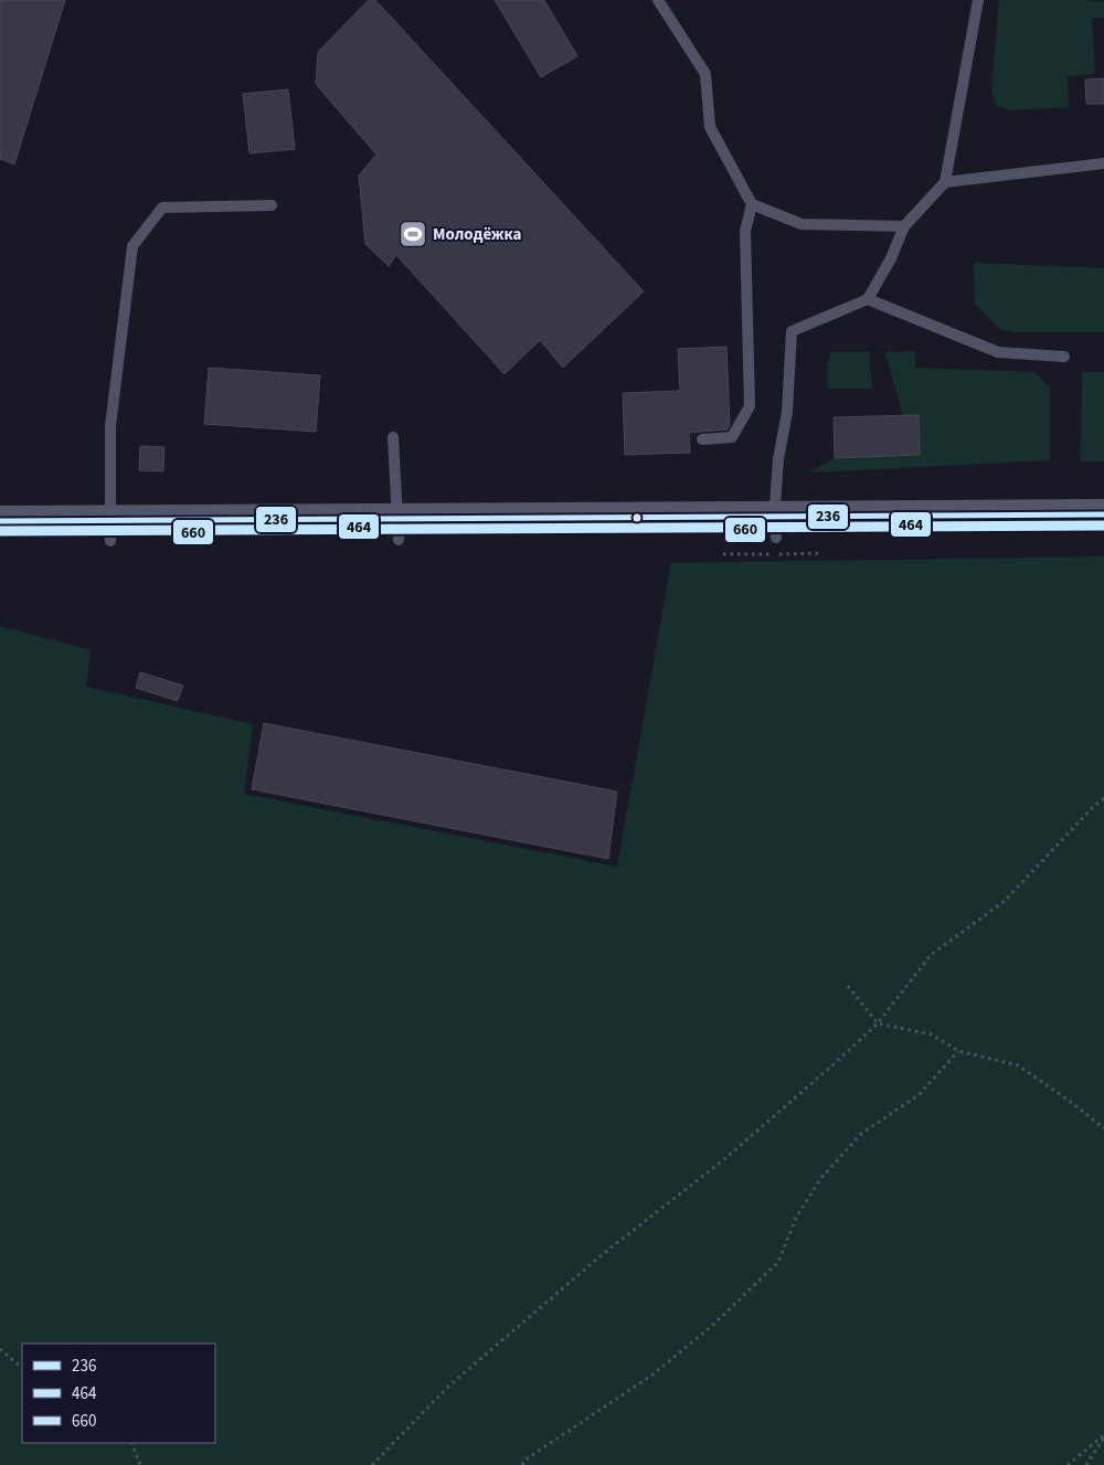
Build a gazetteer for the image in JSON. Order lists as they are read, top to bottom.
{
  "places": {
    "sports": ["Молодёжка"]
  },
  "lines": ["transit line 236", "transit line 464", "transit line 660"],
  "legend": ["236", "464", "660"]
}
